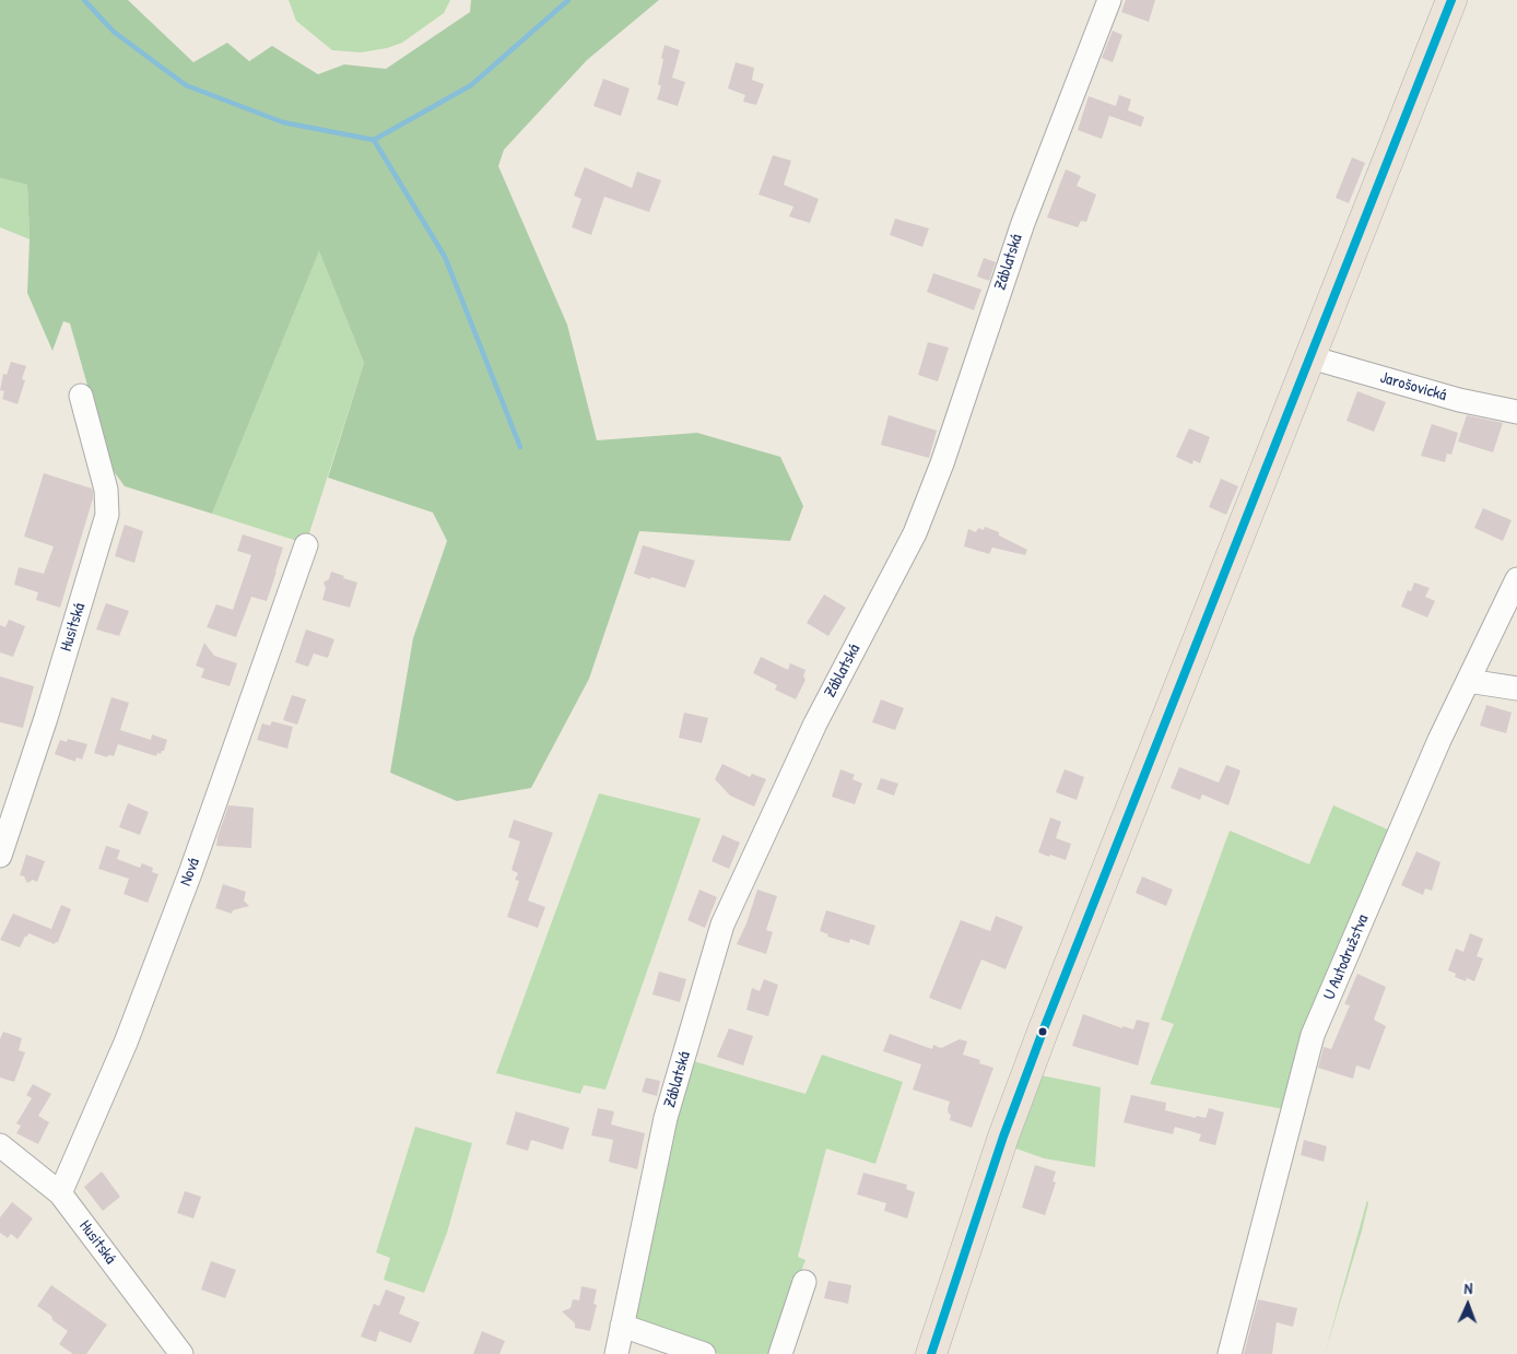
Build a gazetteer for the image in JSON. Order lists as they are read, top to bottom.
{
  "streets": {
    "street": [
      "Záblatská",
      "Jarošovická",
      "Husitská",
      "Nová",
      "U Autodružstva"
    ]
  },
  "crossings": [
    ["Husitská", "Nová"]
  ],
  "north": "top"
}
